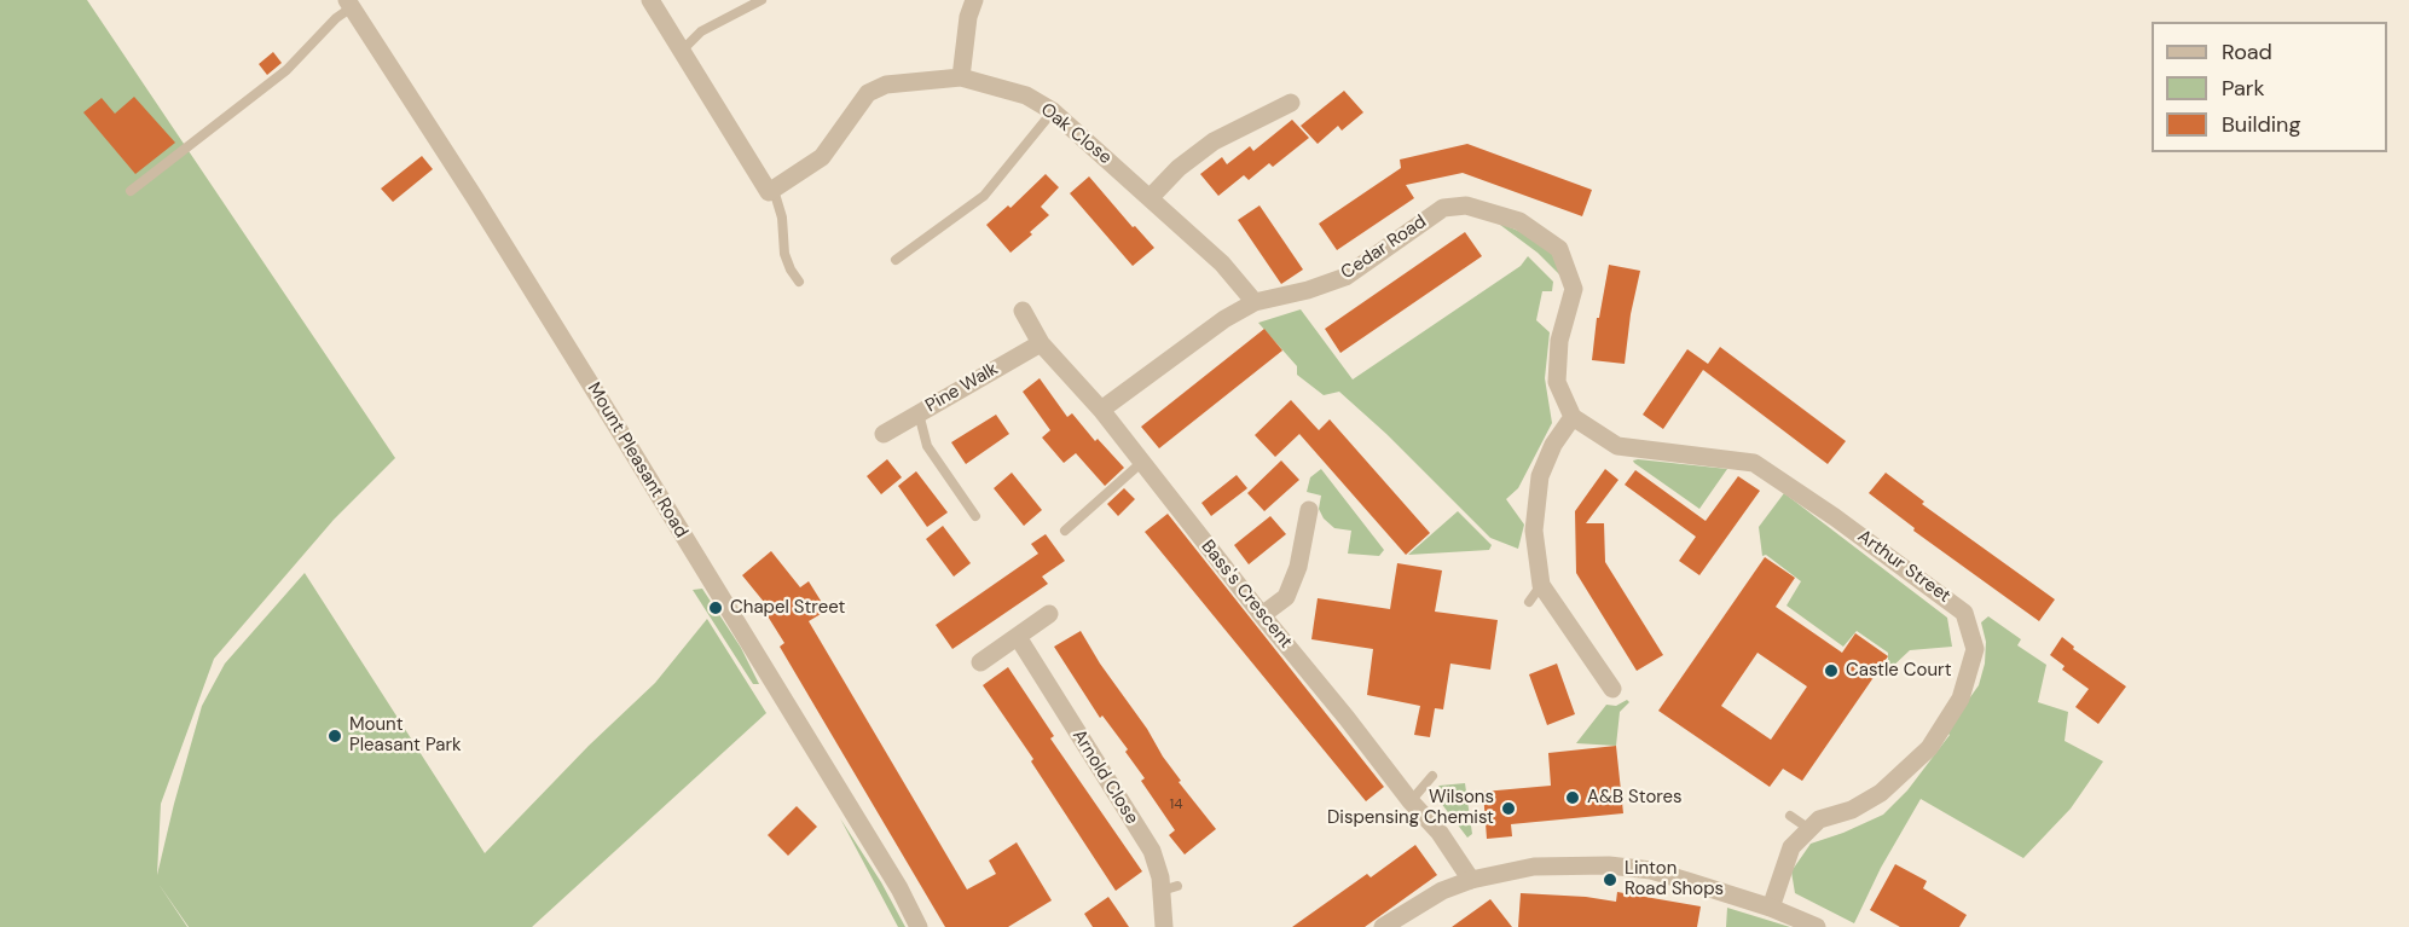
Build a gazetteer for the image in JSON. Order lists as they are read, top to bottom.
{
  "streets": {
    "street": [
      "Oak Close",
      "Cedar Road",
      "Pine Walk",
      "Mount Pleasant Road",
      "Arthur Street",
      "Bass's Crescent",
      "Arnold Close"
    ]
  },
  "crossings": [
    ["Oak Close", "Cedar Road"],
    ["Cedar Road", "Arthur Street"],
    ["Cedar Road", "Bass's Crescent"],
    ["Pine Walk", "Bass's Crescent"]
  ],
  "places": [
    "Chapel Street",
    "Castle Court",
    "Mount Pleasant Park",
    "A&B Stores",
    "Wilsons Dispensing Chemist",
    "Linton Road Shops"
  ],
  "house_numbers": ["14"],
  "legend": ["Road", "Park", "Building"]
}
